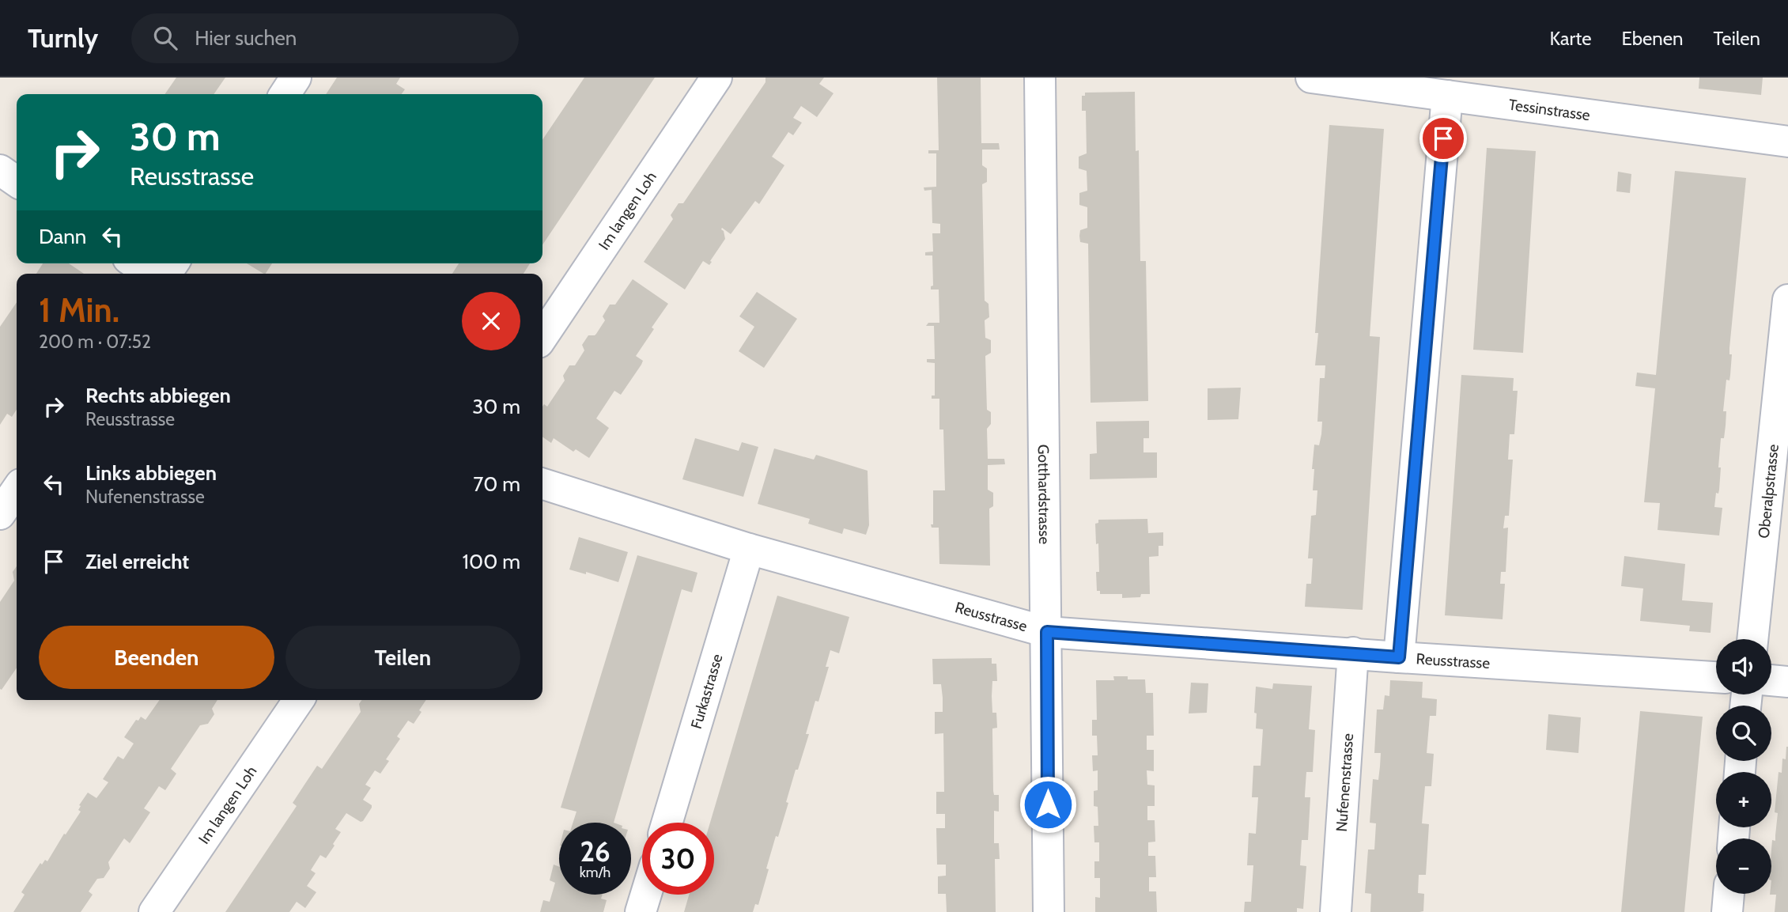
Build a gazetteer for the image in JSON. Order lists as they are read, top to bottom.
{
  "streets": {
    "street": [
      "Tessinstrasse",
      "Im langen Loh",
      "Oberalpstrasse",
      "Gotthardstrasse",
      "Reusstrasse",
      "Furkastrasse",
      "Nufenenstrasse"
    ]
  },
  "crossings": [
    ["Gotthardstrasse", "Reusstrasse"],
    ["Reusstrasse", "Furkastrasse"],
    ["Reusstrasse", "Nufenenstrasse"]
  ],
  "page": {
    "header": "Turnly",
    "search": "Hier suchen",
    "nav": ["Karte", "Ebenen", "Teilen"],
    "turn": ["30 m", "Reusstrasse"],
    "then": "Dann",
    "heading": ["1 Min.", "200 m · 07:52"],
    "list": [
      {
        "name": "Rechts abbiegen",
        "note": "Reusstrasse",
        "value": "30 m"
      },
      {
        "name": "Links abbiegen",
        "note": "Nufenenstrasse",
        "value": "70 m"
      },
      {
        "name": "Ziel erreicht",
        "value": "100 m"
      }
    ],
    "buttons": ["Beenden", "Teilen"],
    "map_buttons": ["+", "−"],
    "speed": "26 km/h",
    "limit": "30"
  }
}
